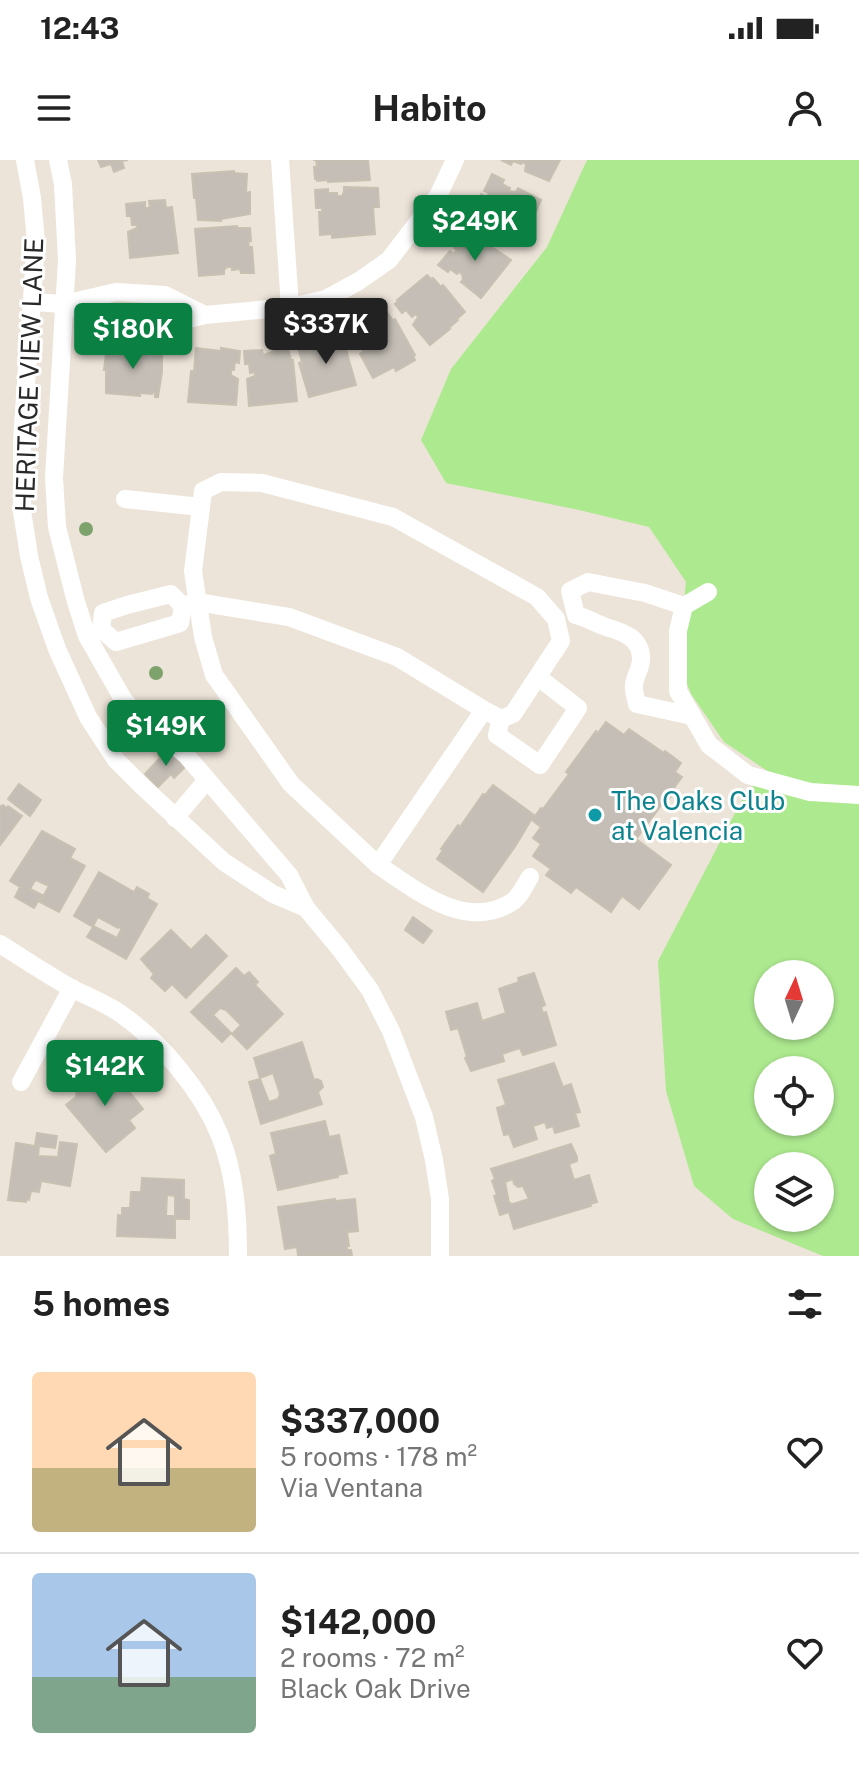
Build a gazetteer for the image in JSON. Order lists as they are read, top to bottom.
{
  "streets": {
    "street": ["HERITAGE VIEW LANE"]
  },
  "places": ["The Oaks Club at Valencia"],
  "north": "top",
  "page": {
    "status": "12:43",
    "header": "Habito",
    "price": [
      "$249K",
      "$337K",
      "$180K",
      "$149K",
      "$142K"
    ],
    "heading": "5 homes",
    "list": [
      {
        "name": "$337,000",
        "note": "5 rooms · 178 m² · Via Ventana"
      },
      {
        "name": "$142,000",
        "note": "2 rooms · 72 m² · Black Oak Drive"
      }
    ]
  }
}
